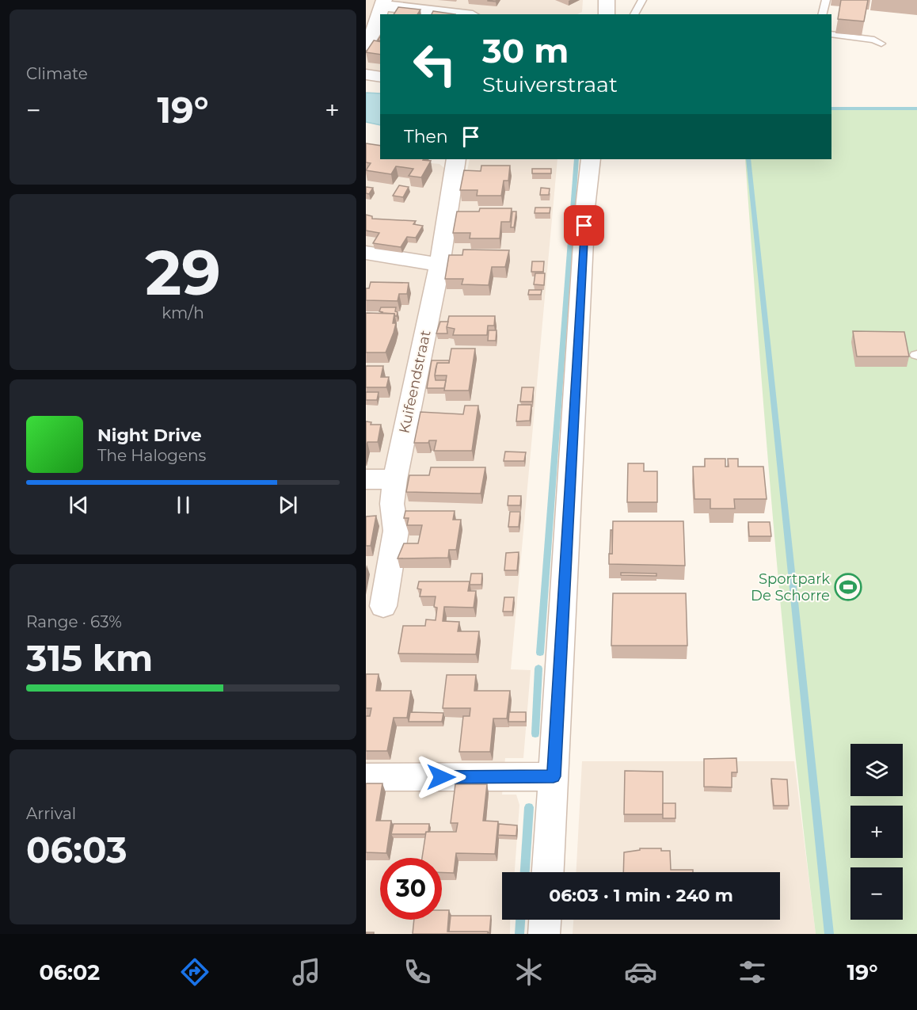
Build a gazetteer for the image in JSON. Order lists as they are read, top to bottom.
{
  "streets": {
    "street": ["Kuifeendstraat"]
  },
  "places": {
    "sports": ["Sportpark De Schorre"]
  },
  "page": {
    "tile": [
      "Climate",
      ["29", "km/h"],
      ["Range · 63%", "315 km"],
      ["Arrival", "06:03"]
    ],
    "turn": ["30 m", "Stuiverstraat"],
    "heat": ["−", "19°", "+"],
    "then": "Then",
    "song": ["Night Drive", "The Halogens"],
    "map_buttons": ["+", "−"],
    "limit": "30",
    "trip": "06:03 · 1 min · 240 m",
    "tabs": ["06:02", "19°"]
  }
}
